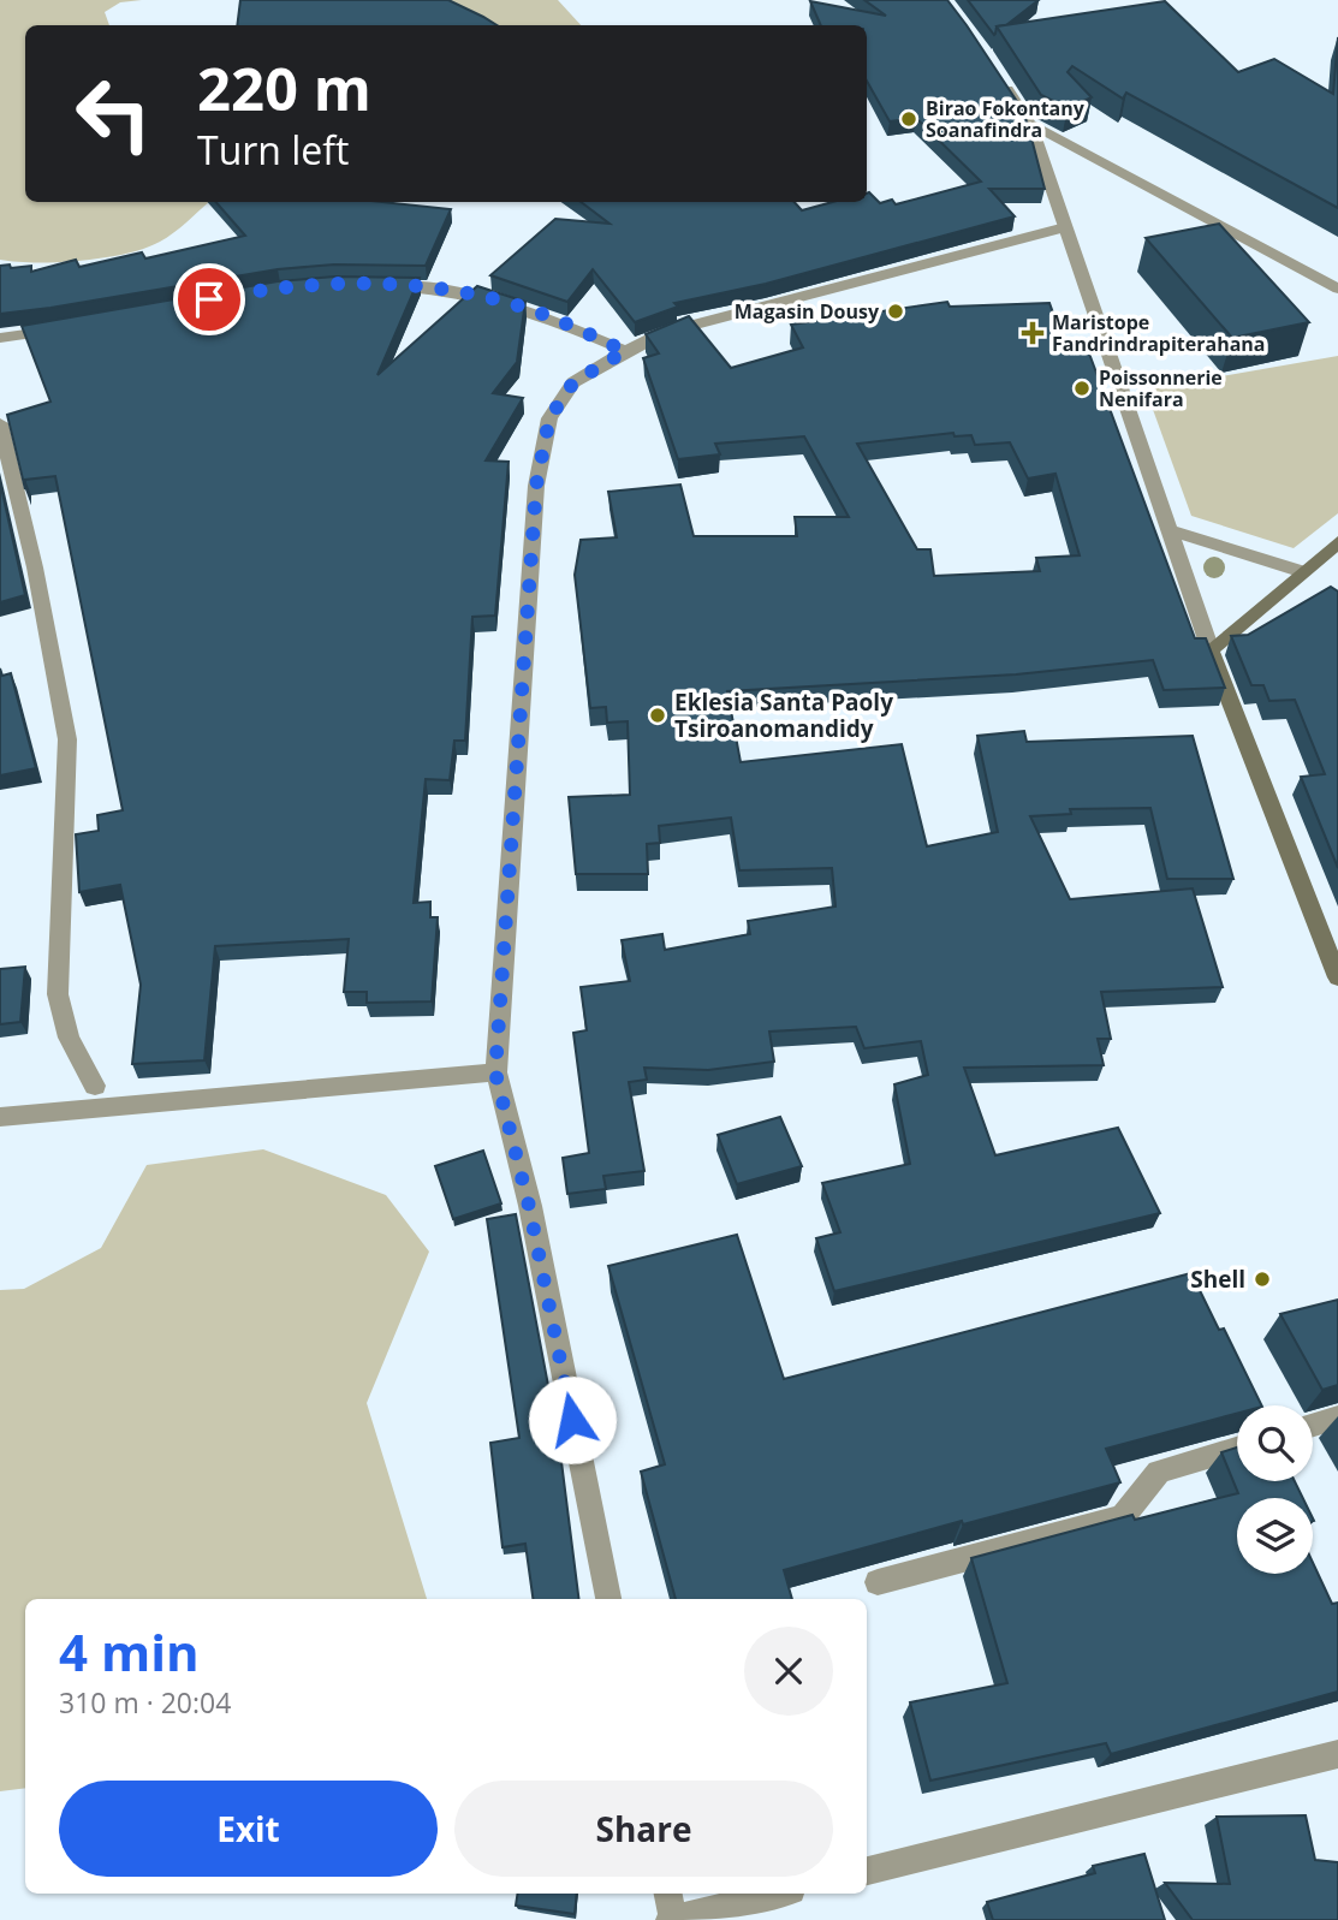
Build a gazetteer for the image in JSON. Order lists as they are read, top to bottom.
{
  "places": {
    "other": [
      "Birao Fokontany Soanafindra",
      "Magasin Dousy",
      "Poissonnerie Nenifara",
      "Eklesia Santa Paoly Tsiroanomandidy",
      "Shell"
    ],
    "health": ["Maristope Fandrindrapiterahana"]
  },
  "page": {
    "turn": ["220 m", "Turn left"],
    "heading": ["4 min", "310 m · 20:04"],
    "buttons": ["Exit", "Share"]
  }
}
